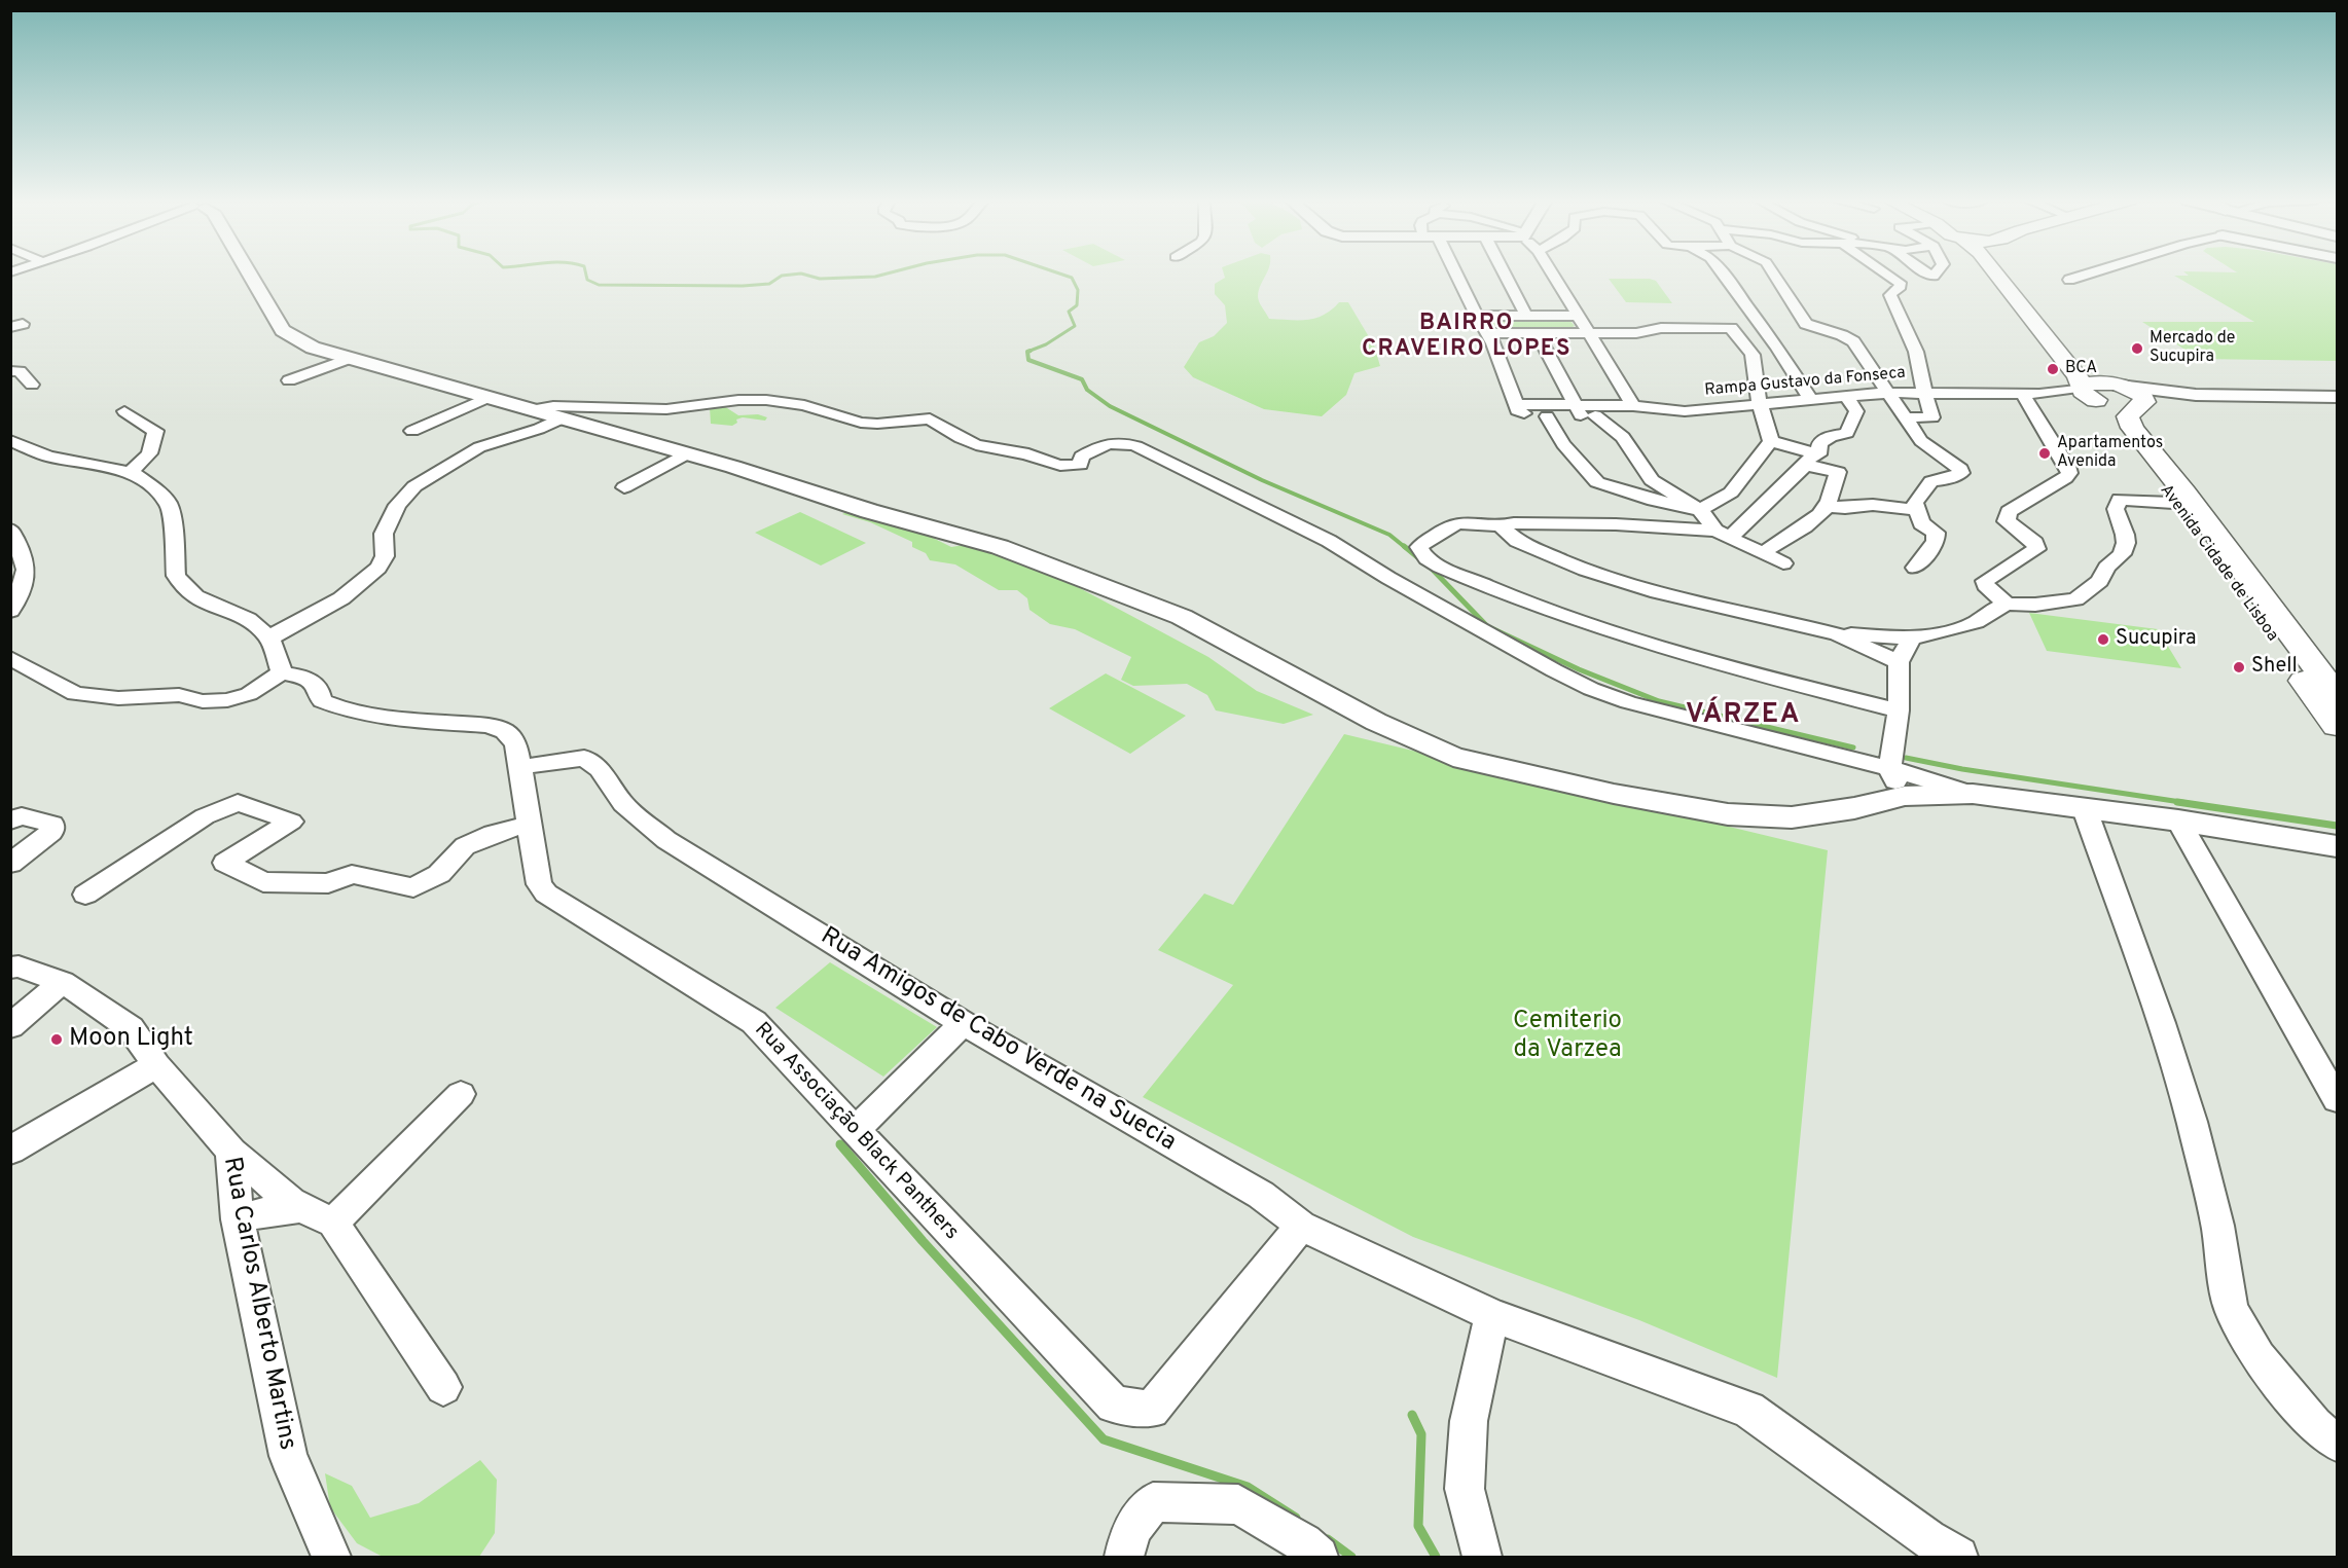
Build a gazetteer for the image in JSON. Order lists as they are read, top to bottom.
{
  "streets": {
    "main road": ["Avenida Cidade de Lisboa"],
    "street": [
      "Rampa Gustavo da Fonseca",
      "Rua Amigos de Cabo Verde na Suecia",
      "Rua Associação Black Panthers",
      "Rua Carlos Alberto Martins"
    ]
  },
  "crossings": [
    ["Rampa Gustavo da Fonseca", "Avenida Cidade de Lisboa"],
    ["Rua Amigos de Cabo Verde na Suecia", "Rua Associação Black Panthers"]
  ],
  "districts": ["BAIRRO CRAVEIRO LOPES", "VÁRZEA"],
  "parks": ["Cemiterio da Varzea"],
  "places": [
    "Mercado de Sucupira",
    "BCA",
    "Apartamentos Avenida",
    "Sucupira",
    "Shell",
    "Moon Light"
  ]
}
